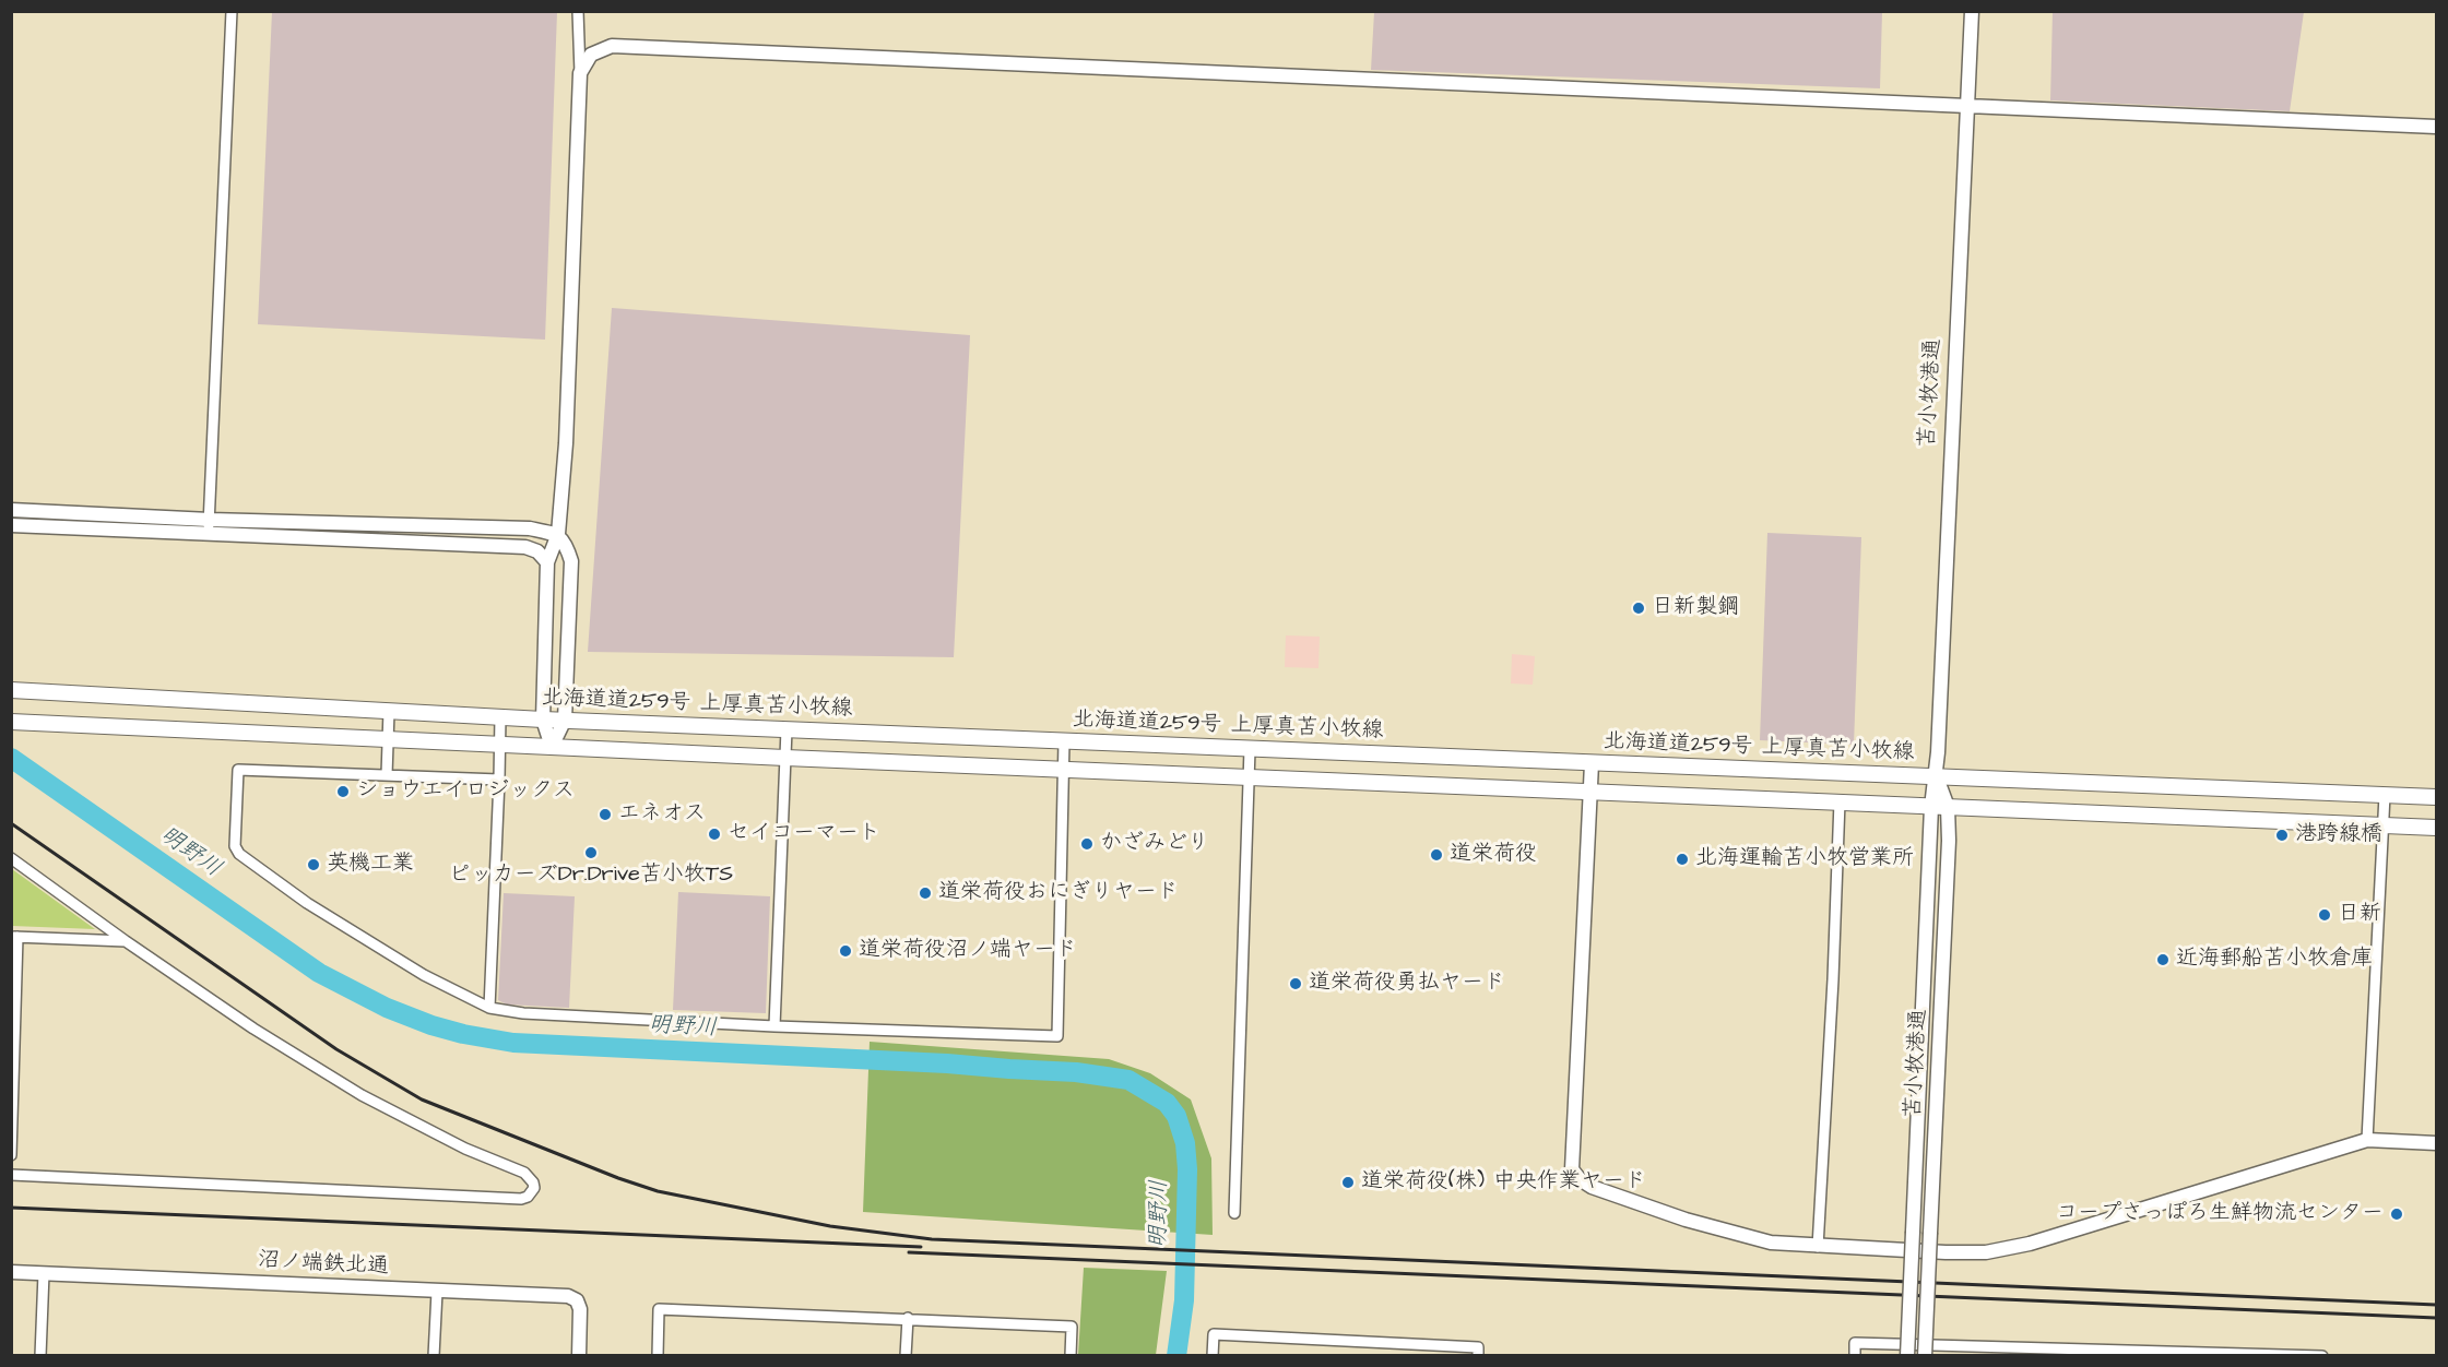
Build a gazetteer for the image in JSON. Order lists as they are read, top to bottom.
{
  "streets": {
    "main road": ["北海道道259号 上厚真苫小牧線"],
    "street": ["苫小牧港通", "沼ノ端鉄北通"]
  },
  "crossings": [
    ["苫小牧港通", "北海道道259号 上厚真苫小牧線"]
  ],
  "water": ["明野川"],
  "places": [
    "日新製鋼",
    "ショウエイロジックス",
    "エネオス",
    "セイコーマート",
    "港跨線橋",
    "かざみどり",
    "ピッカーズDr.Drive苫小牧TS",
    "道栄荷役",
    "北海運輸苫小牧営業所",
    "英機工業",
    "道栄荷役おにぎりヤード",
    "日新",
    "道栄荷役沼ノ端ヤード",
    "近海郵船苫小牧倉庫",
    "道栄荷役勇払ヤード",
    "道栄荷役(株) 中央作業ヤード",
    "コープさっぽろ生鮮物流センター"
  ]
}
